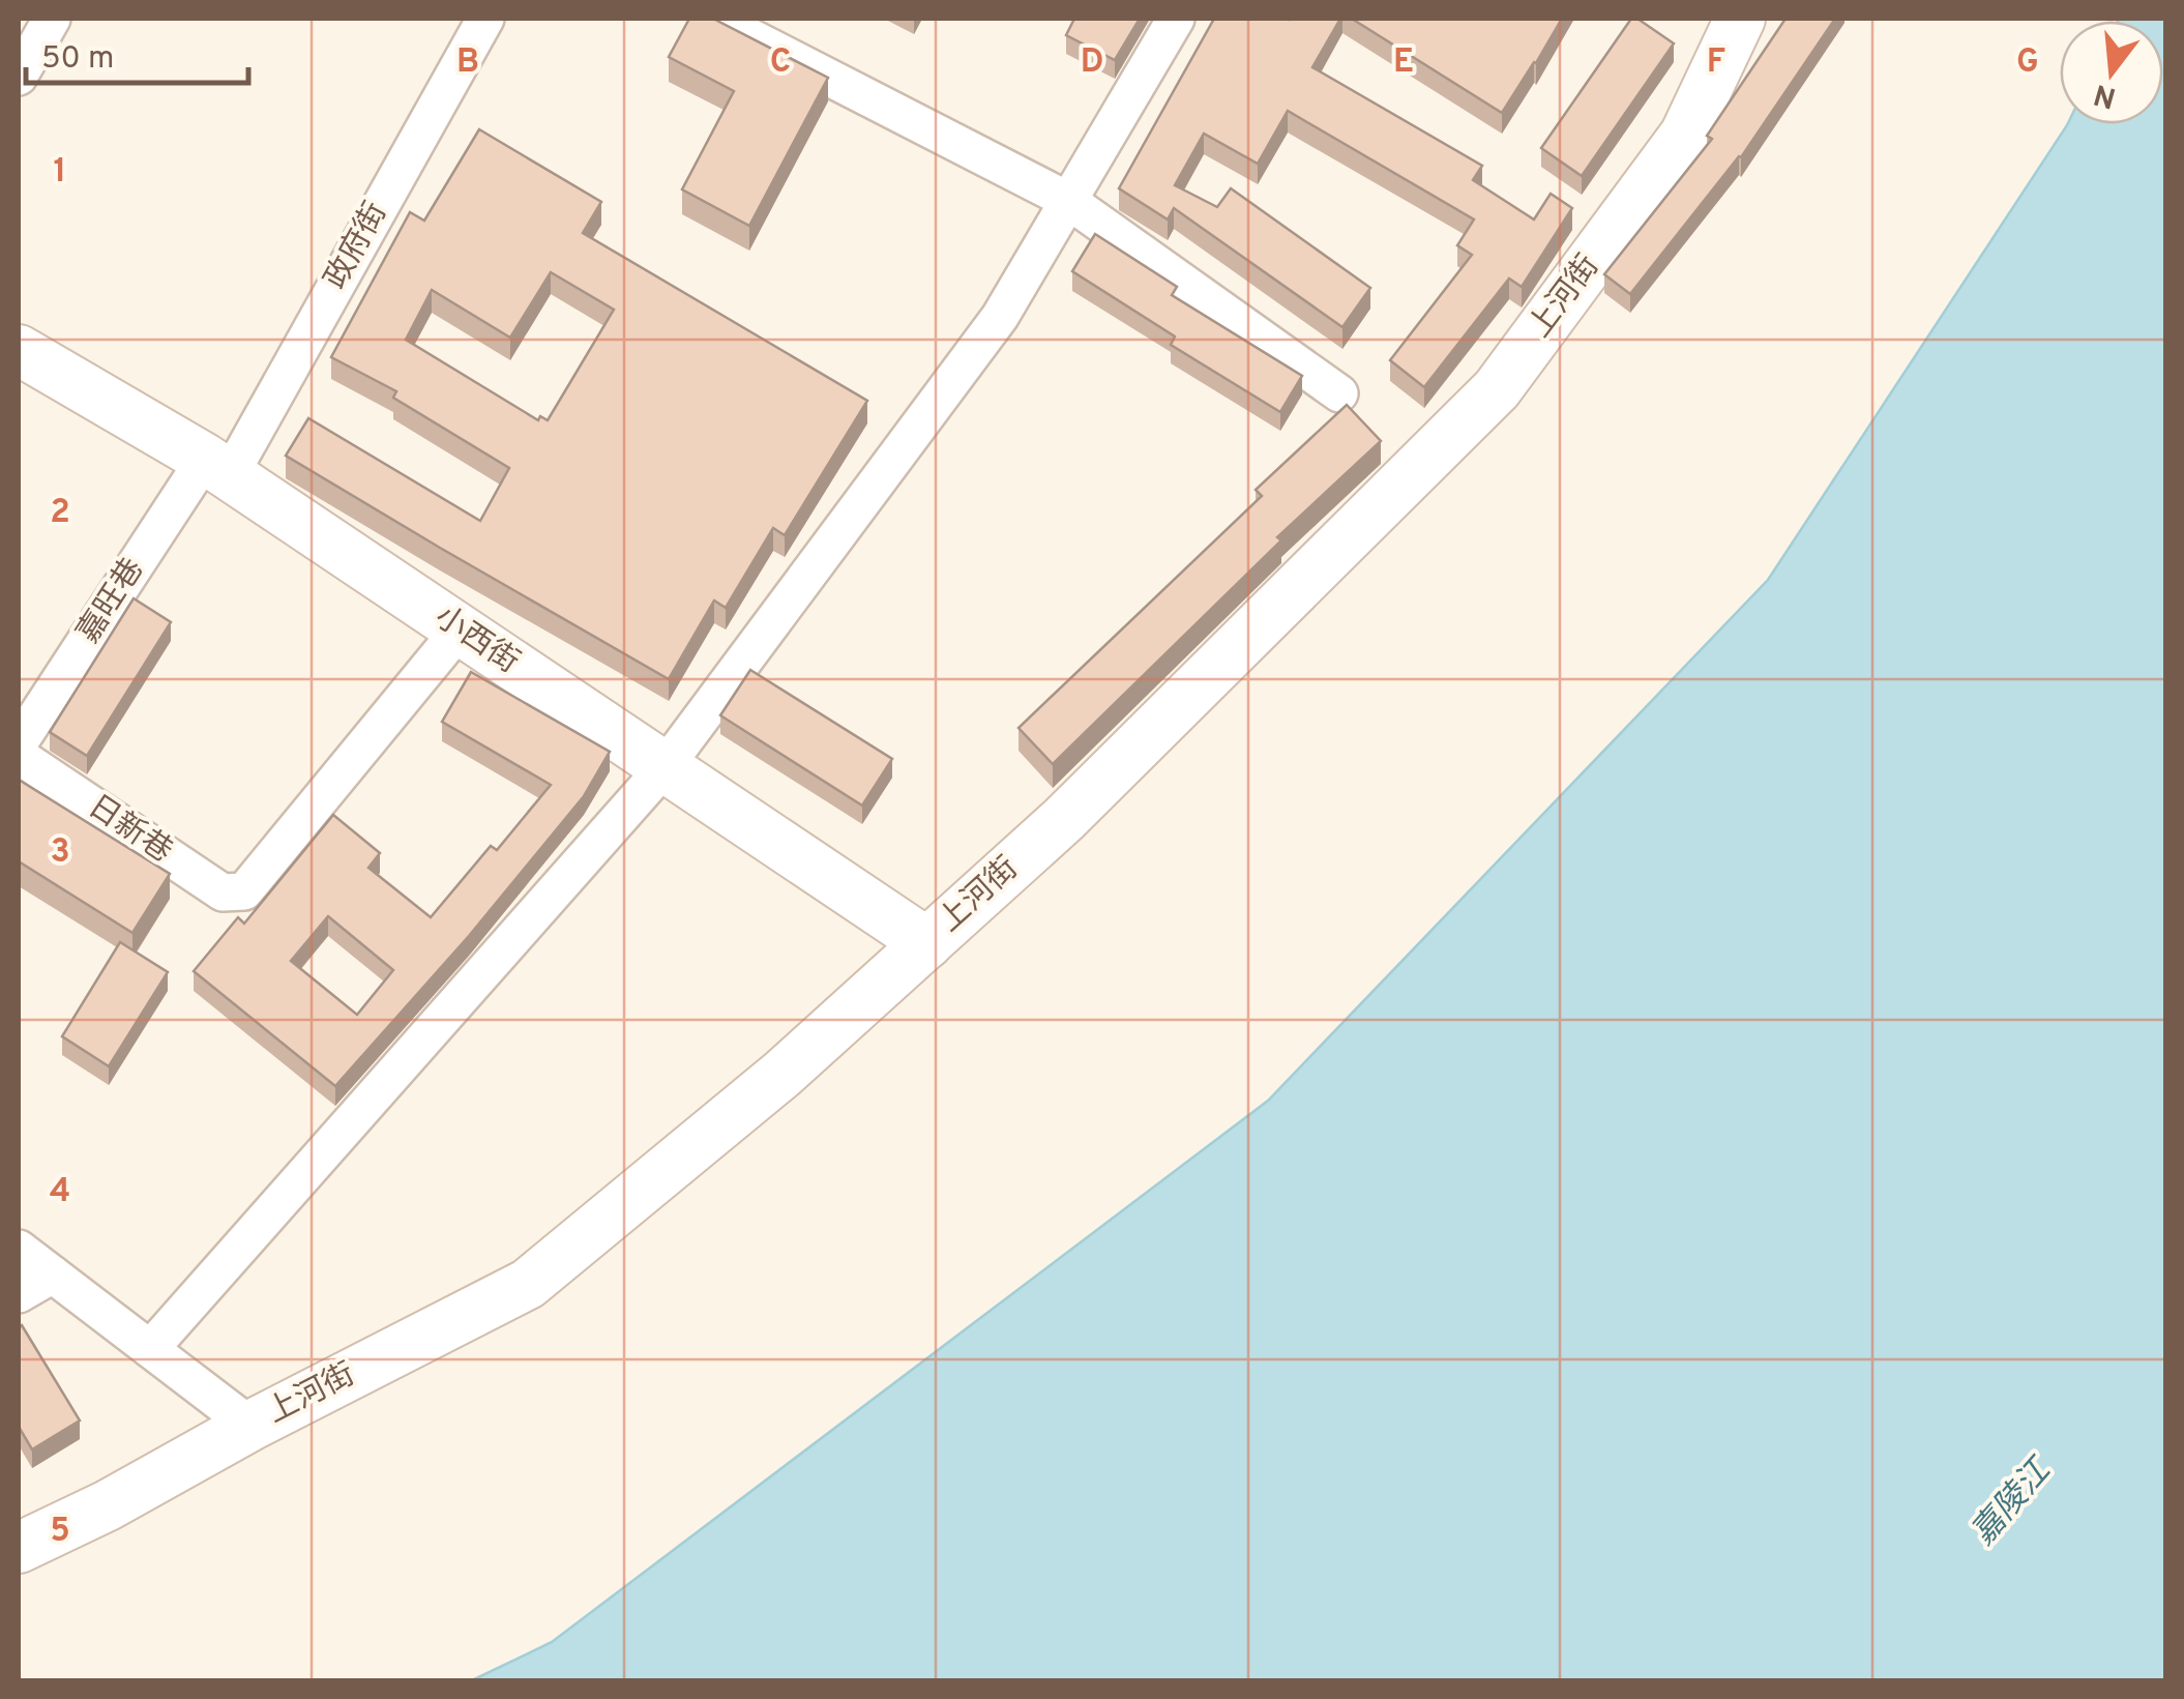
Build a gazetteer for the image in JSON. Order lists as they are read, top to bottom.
{
  "streets": {
    "street": [
      "政府街",
      "上河街",
      "嘉旺巷",
      "小西街",
      "日新巷"
    ]
  },
  "crossings": [
    ["政府街", "嘉旺巷"],
    ["政府街", "小西街"],
    ["上河街", "小西街"],
    ["嘉旺巷", "小西街"],
    ["小西街", "日新巷"]
  ],
  "water": ["嘉陵江"],
  "scale_bar": "50 m",
  "north": "bottom",
  "grid": {
    "columns": [
      "B",
      "C",
      "D",
      "E",
      "F",
      "G"
    ],
    "rows": [
      "1",
      "2",
      "3",
      "4",
      "5"
    ]
  }
}
